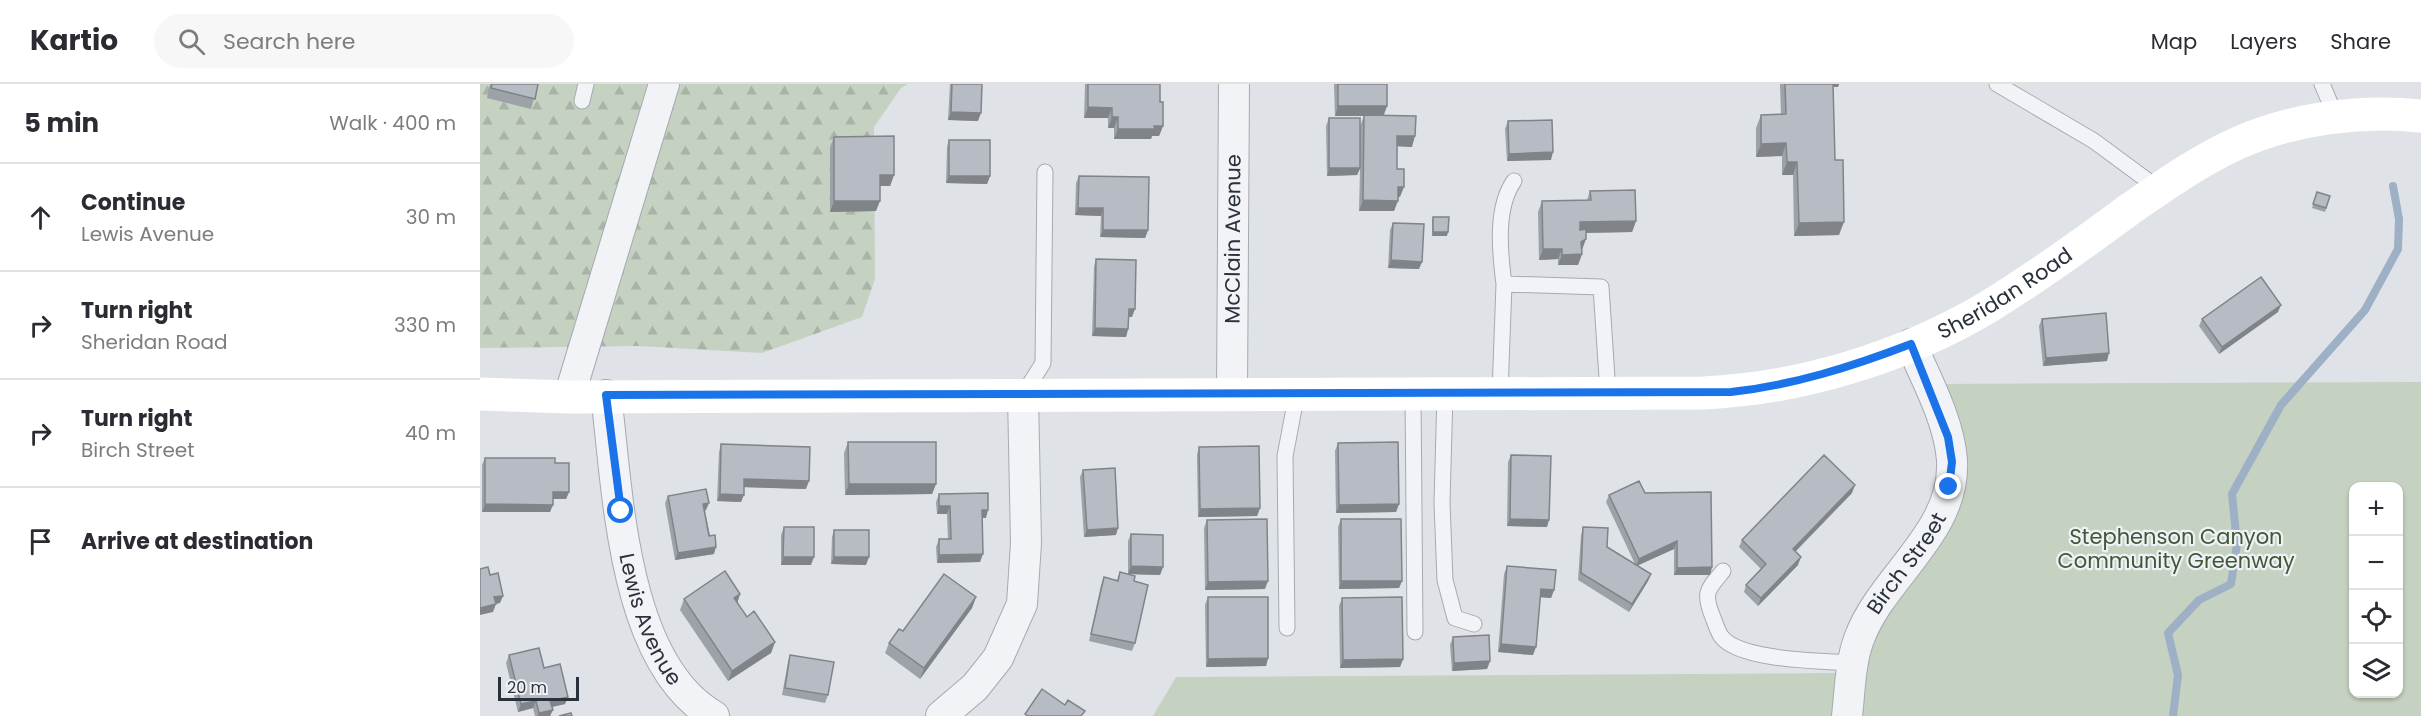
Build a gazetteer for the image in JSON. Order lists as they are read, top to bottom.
{
  "streets": {
    "main road": ["Sheridan Road"],
    "street": ["McClain Avenue", "Birch Street", "Lewis Avenue"]
  },
  "crossings": [
    ["McClain Avenue", "Sheridan Road"],
    ["Sheridan Road", "Birch Street"],
    ["Sheridan Road", "Lewis Avenue"]
  ],
  "parks": ["Stephenson Canyon Community Greenway"],
  "scale_bar": "20 m",
  "page": {
    "header": "Kartio",
    "search": "Search here",
    "nav": ["Map", "Layers", "Share"],
    "heading": ["5 min", "Walk · 400 m"],
    "list": [
      ["Continue", "Lewis Avenue", "30 m"],
      ["Turn right", "Sheridan Road", "330 m"],
      ["Turn right", "Birch Street", "40 m"],
      "Arrive at destination"
    ],
    "map_buttons": ["+", "−"],
    "scale": "20 m"
  }
}
